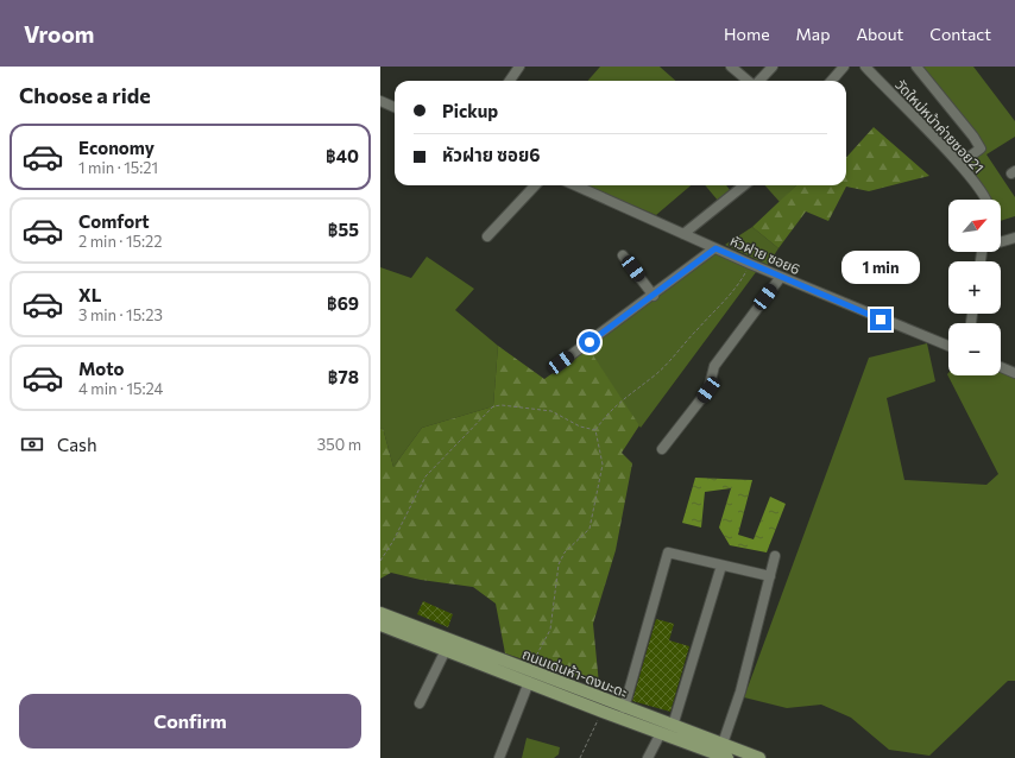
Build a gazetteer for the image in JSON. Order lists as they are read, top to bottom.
{
  "streets": {
    "main road": ["ถนนเด่นห้า-ดงมะดะ"],
    "street": ["วัดใหม่หน้าค่ายซอย21", "หัวฝาย ซอย6"]
  },
  "north": "top right",
  "page": {
    "header": "Vroom",
    "nav": [
      "Home",
      "Map",
      "About",
      "Contact"
    ],
    "heading": "Choose a ride",
    "banner": ["Pickup", "หัวฝาย ซอย6"],
    "list": [
      {
        "name": "Economy",
        "note": "1 min · 15:21",
        "value": "฿40"
      },
      {
        "name": "Comfort",
        "note": "2 min · 15:22",
        "value": "฿55"
      },
      {
        "name": "XL",
        "note": "3 min · 15:23",
        "value": "฿69"
      },
      {
        "name": "Moto",
        "note": "4 min · 15:24",
        "value": "฿78"
      }
    ],
    "map_buttons": ["+", "−"],
    "bubble": "1 min",
    "pay": ["Cash", "350 m"],
    "buttons": "Confirm"
  }
}
